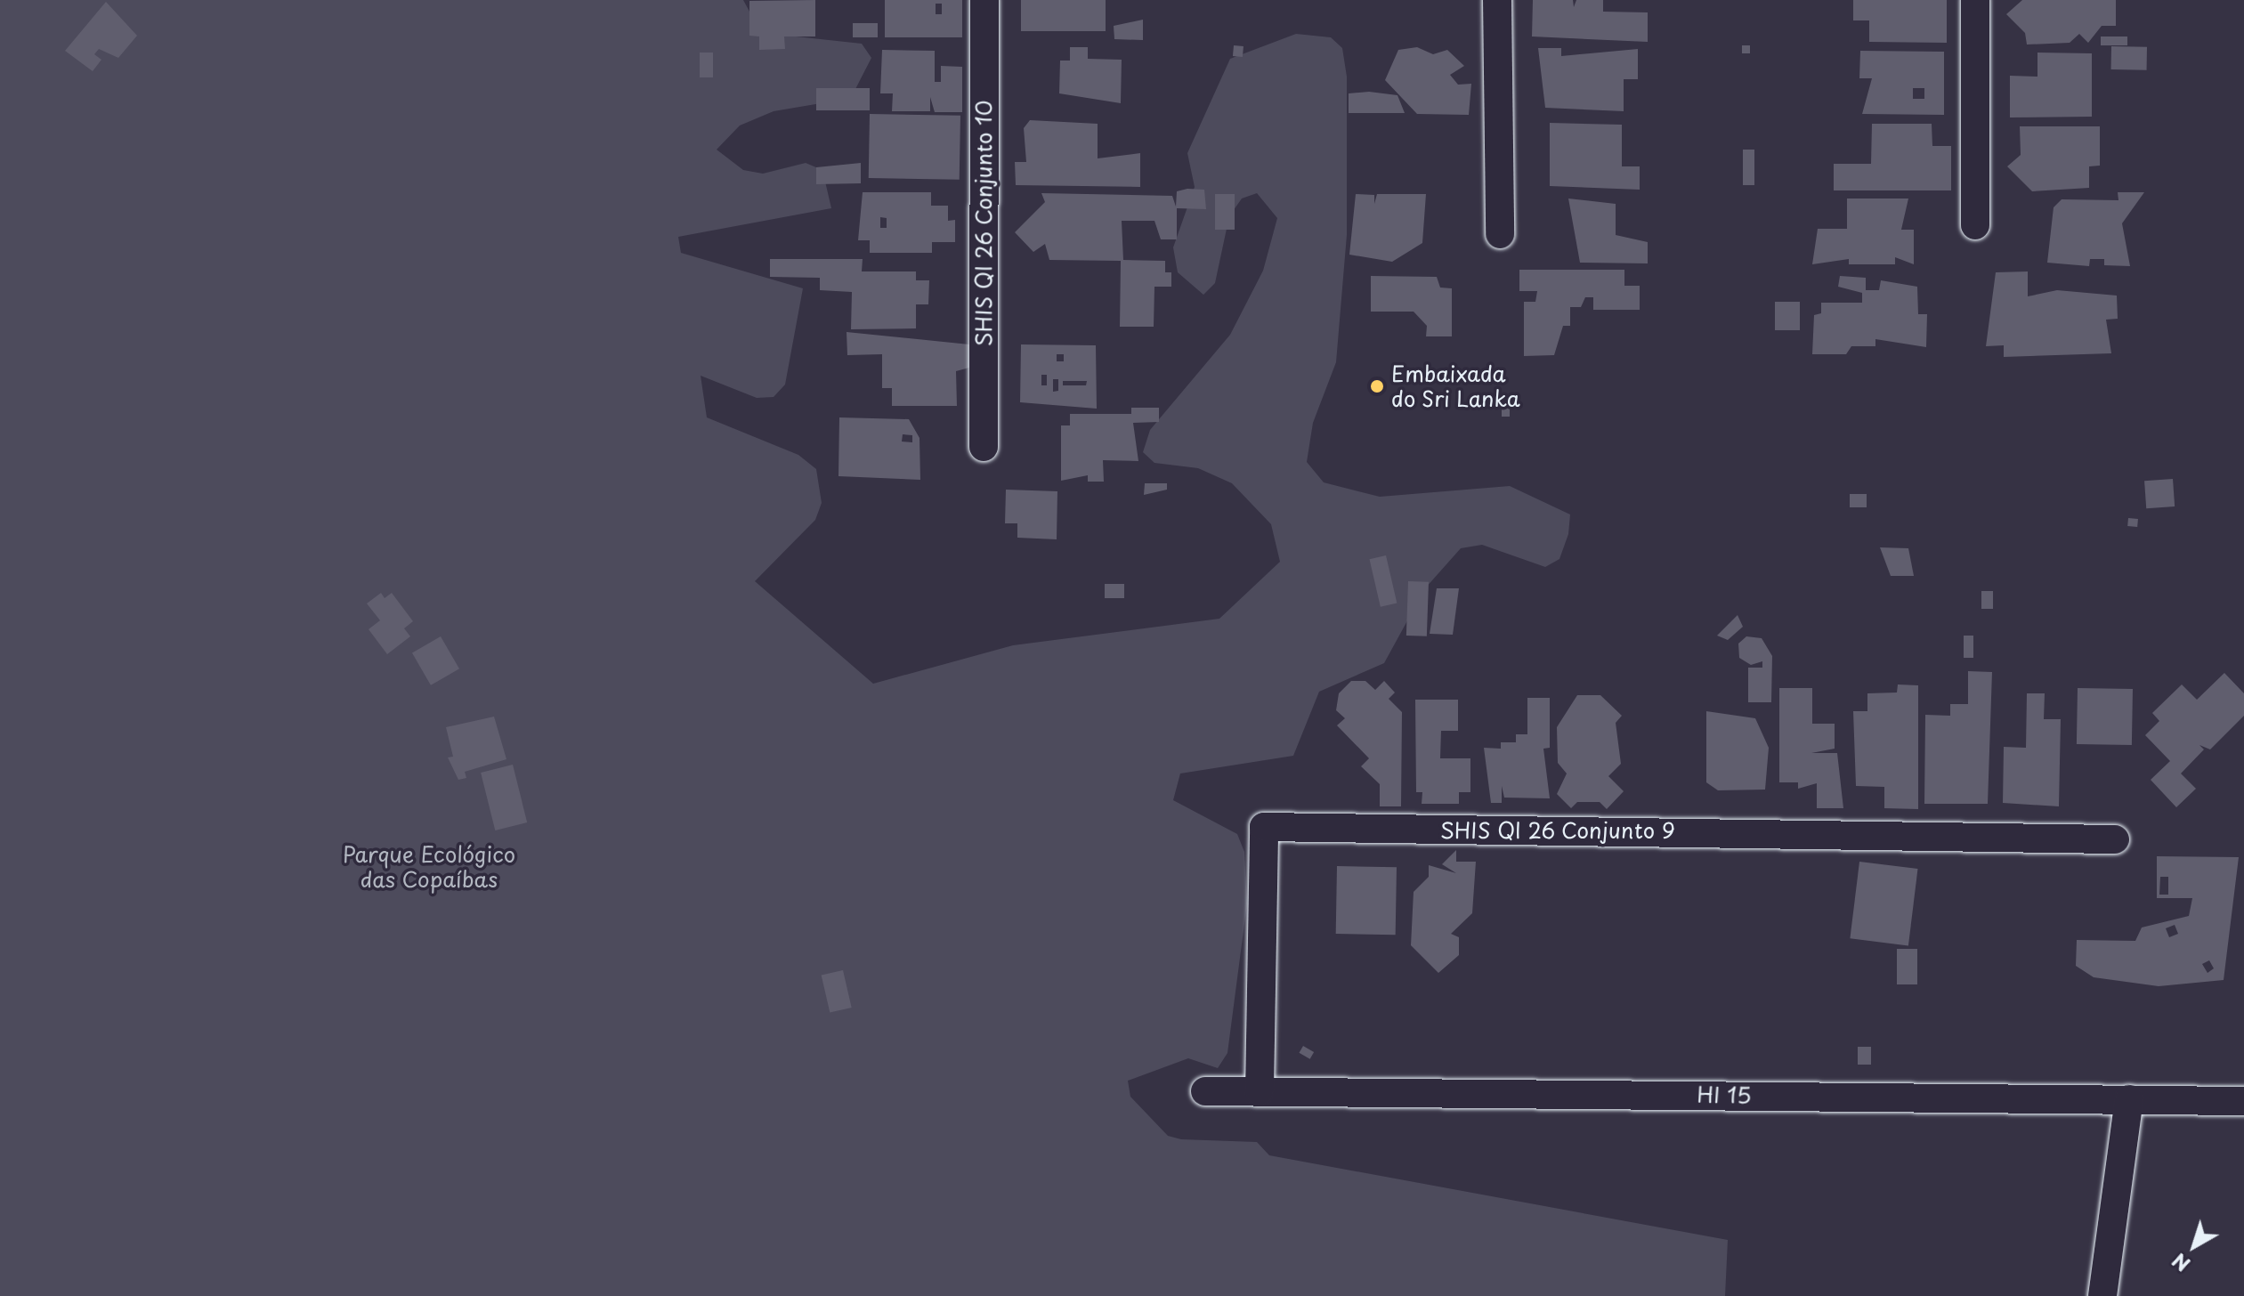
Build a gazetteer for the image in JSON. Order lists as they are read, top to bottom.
{
  "streets": {
    "street": ["SHIS QI 26 Conjunto 10", "SHIS QI 26 Conjunto 9", "HI 15"]
  },
  "crossings": [
    ["SHIS QI 26 Conjunto 9", "HI 15"]
  ],
  "parks": ["Parque Ecológico das Copaíbas"],
  "places": ["Embaixada do Sri Lanka"],
  "north": "bottom left"
}
